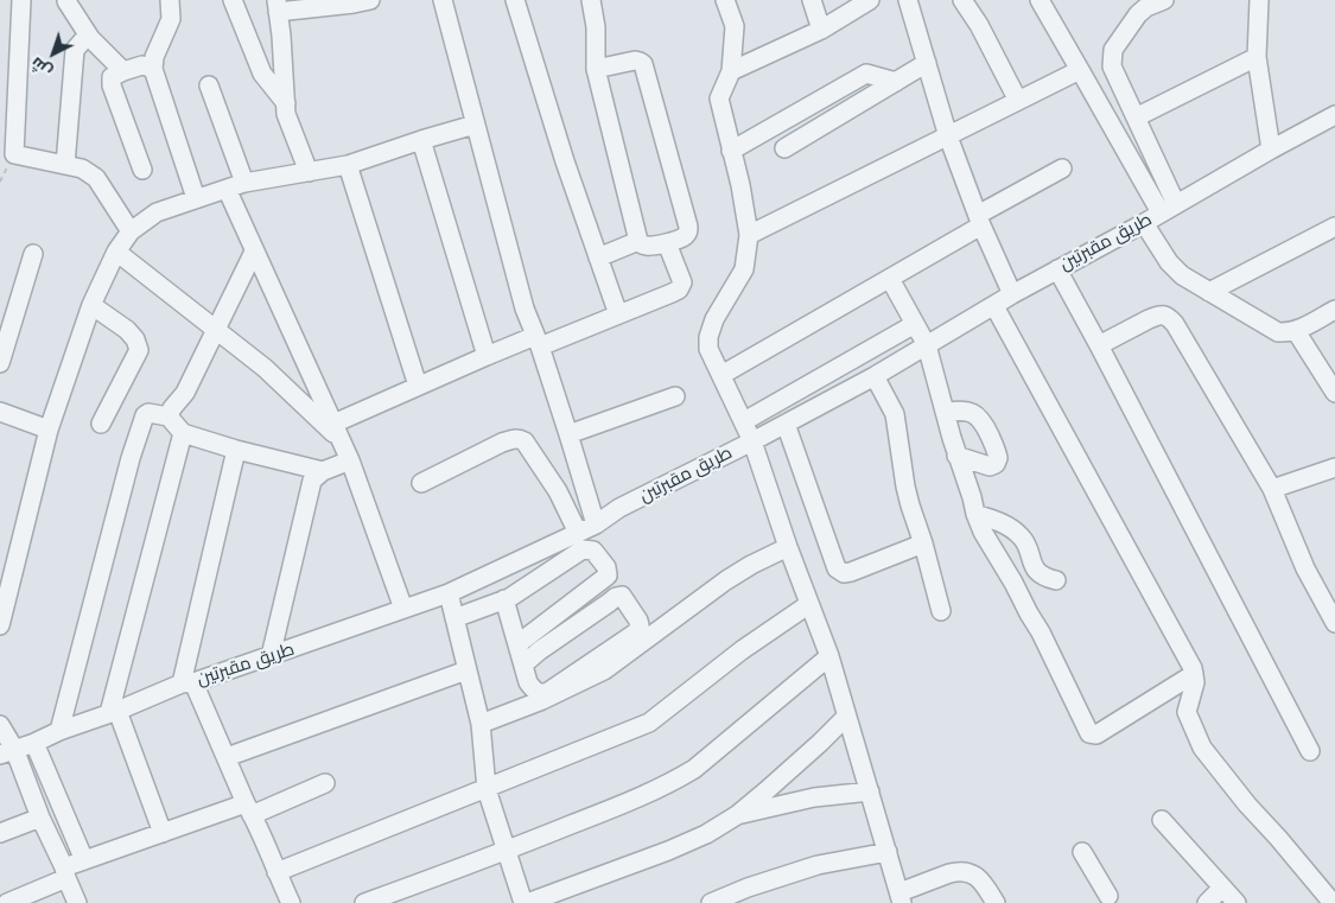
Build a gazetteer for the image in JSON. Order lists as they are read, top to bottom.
{
  "streets": {
    "street": ["طريق مقبرتين"]
  },
  "north": "bottom left"
}
